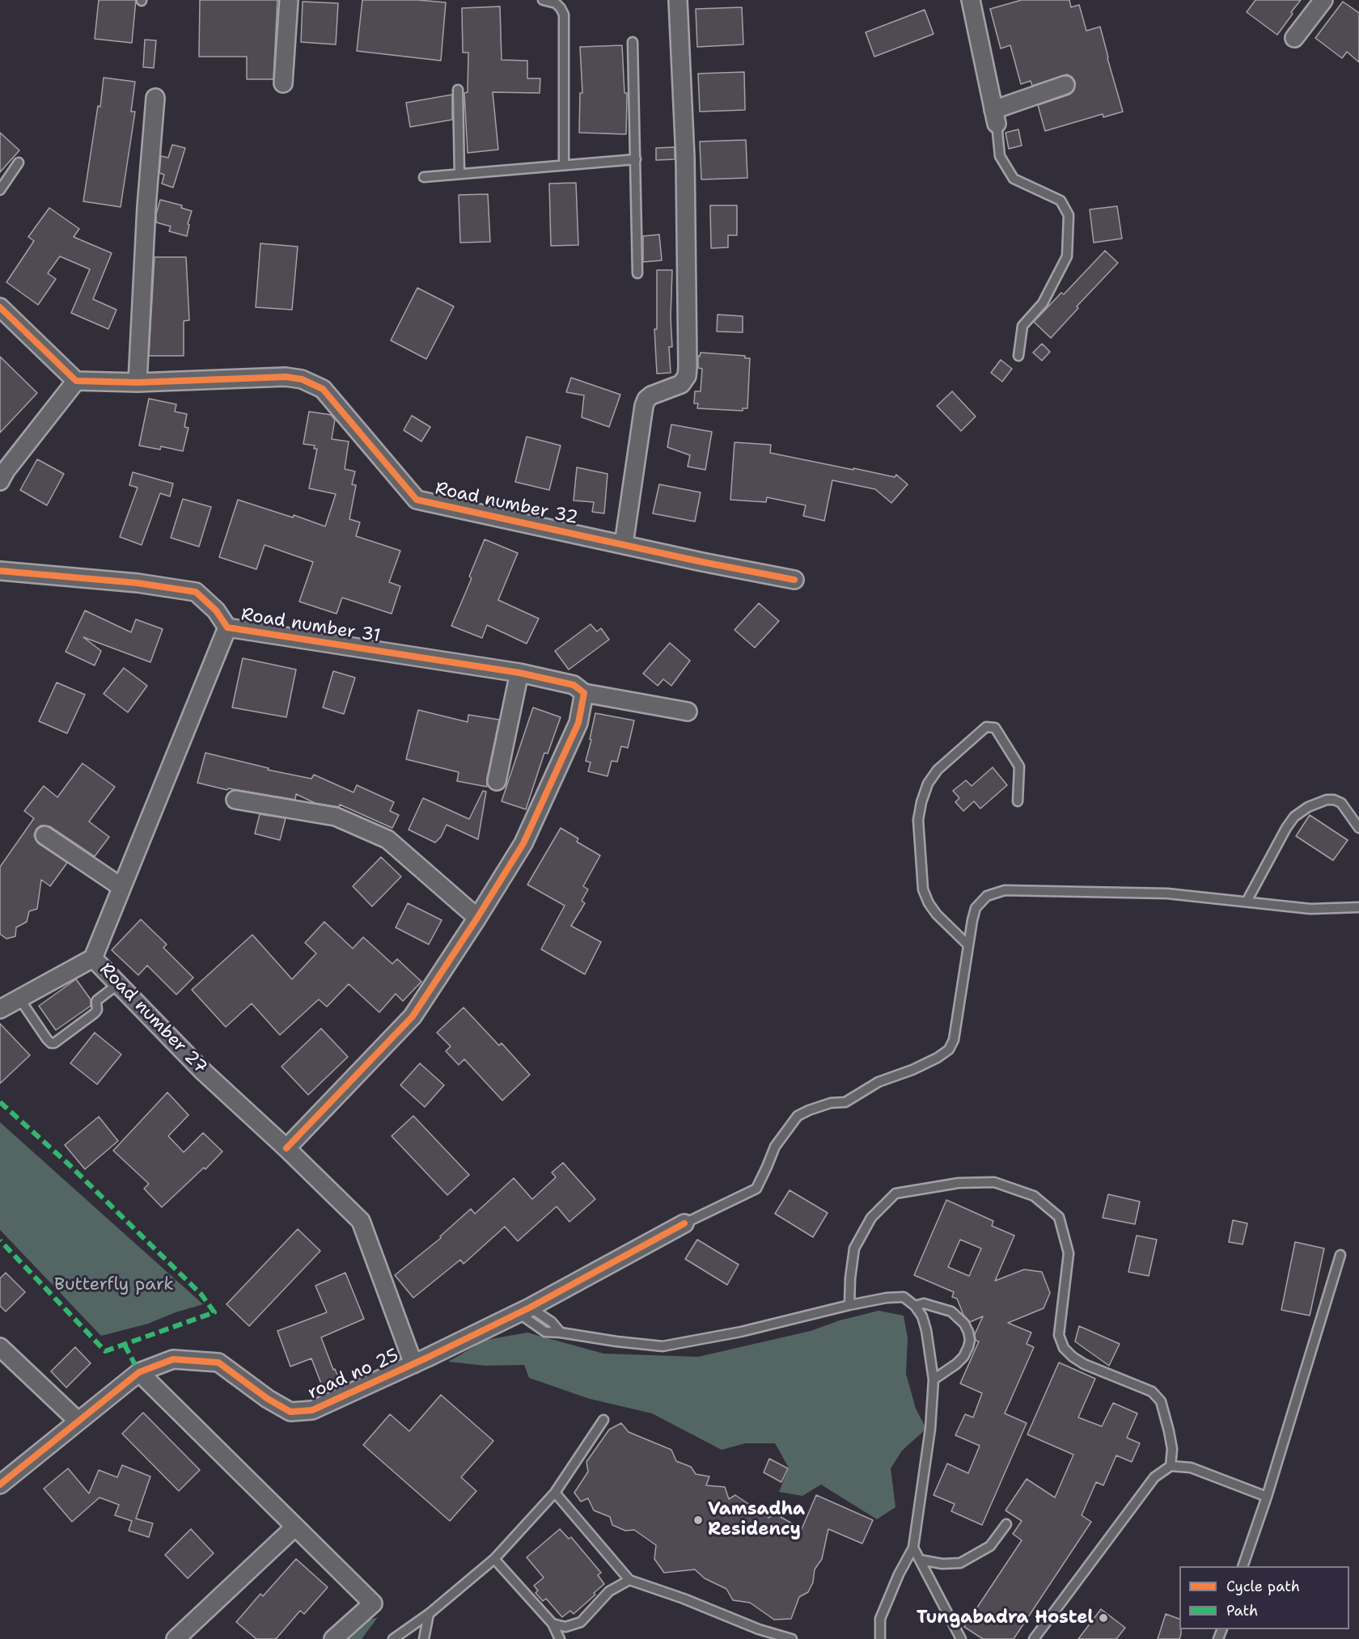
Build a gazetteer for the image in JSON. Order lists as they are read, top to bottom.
{
  "streets": {
    "street": [
      "Road number 32",
      "Road number 31",
      "Road number 27",
      "road no 25"
    ]
  },
  "crossings": [
    ["Road number 31", "Road number 27"],
    ["Road number 27", "road no 25"]
  ],
  "parks": ["Butterfly park"],
  "places": ["Vamsadha Residency", "Tungabadra Hostel"],
  "legend": ["Cycle path", "Path"]
}
